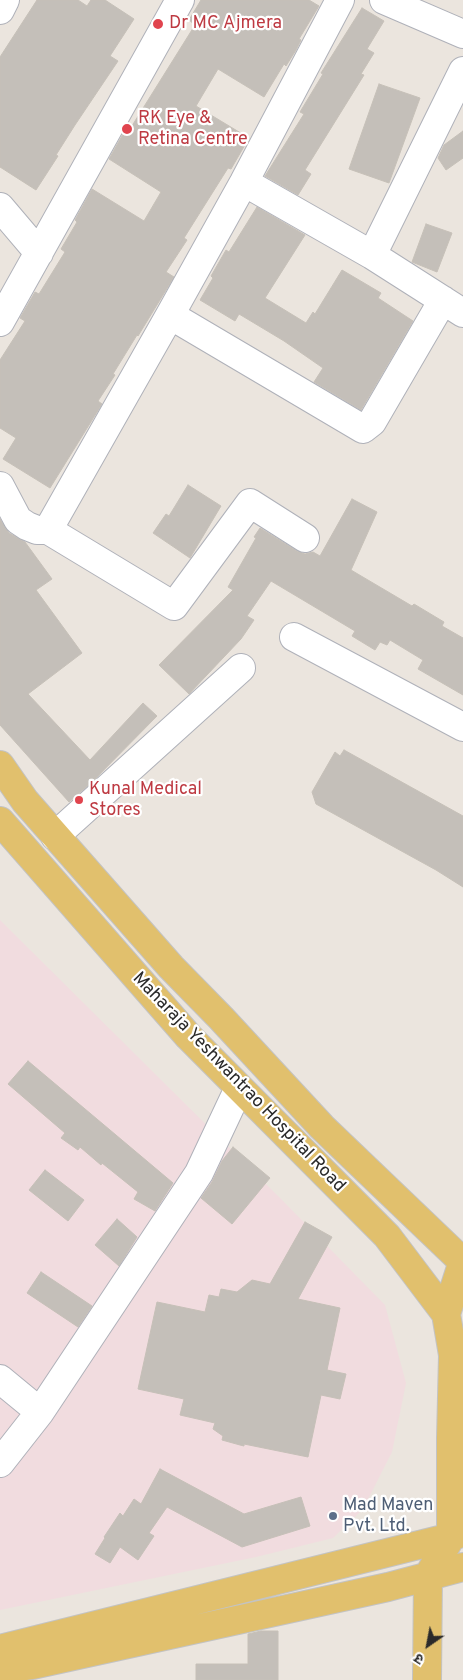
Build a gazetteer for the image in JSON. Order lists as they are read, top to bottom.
{
  "streets": {
    "main road": ["Maharaja Yeshwantrao Hospital Road"]
  },
  "places": [
    "Dr MC Ajmera",
    "RK Eye & Retina Centre",
    "Kunal Medical Stores",
    "Mad Maven Pvt. Ltd."
  ],
  "north": "bottom left"
}
